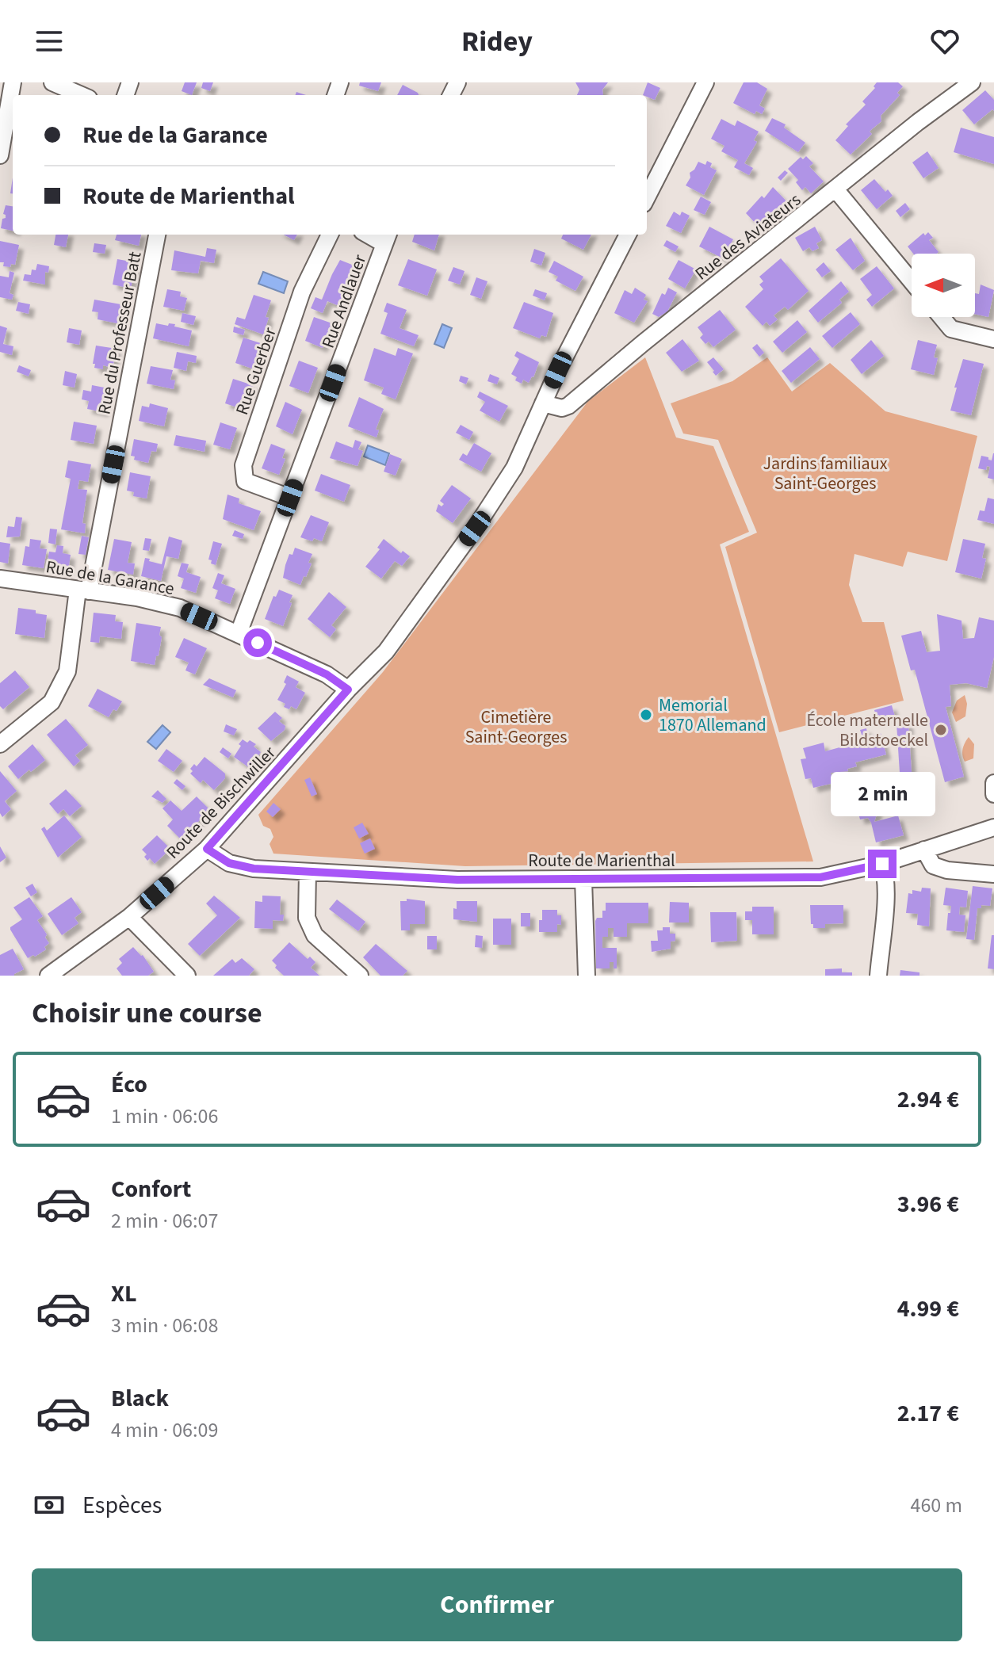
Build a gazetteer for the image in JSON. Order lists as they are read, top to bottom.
{
  "streets": {
    "street": [
      "Rue des Aviateurs",
      "Rue Andlauer",
      "Rue du Professeur Batt",
      "Rue Guerber",
      "Rue de la Garance",
      "Route de Bischwiller",
      "Route de Marienthal"
    ]
  },
  "crossings": [
    ["Rue des Aviateurs", "Route de Bischwiller"],
    ["Rue Andlauer", "Rue Guerber"],
    ["Rue Andlauer", "Rue de la Garance"],
    ["Rue du Professeur Batt", "Rue de la Garance"],
    ["Rue de la Garance", "Route de Bischwiller"],
    ["Route de Bischwiller", "Route de Marienthal"]
  ],
  "parks": ["Jardins familiaux Saint-Georges", "Cimetière Saint-Georges"],
  "places": ["Memorial 1870 Allemand", "École maternelle Bildstoeckel"],
  "north": "left",
  "page": {
    "header": "Ridey",
    "banner": ["Rue de la Garance", "Route de Marienthal"],
    "bubble": "2 min",
    "heading": "Choisir une course",
    "list": [
      {
        "name": "Éco",
        "note": "1 min · 06:06",
        "value": "2.94 €"
      },
      {
        "name": "Confort",
        "note": "2 min · 06:07",
        "value": "3.96 €"
      },
      {
        "name": "XL",
        "note": "3 min · 06:08",
        "value": "4.99 €"
      },
      {
        "name": "Black",
        "note": "4 min · 06:09",
        "value": "2.17 €"
      }
    ],
    "pay": ["Espèces", "460 m"],
    "buttons": "Confirmer"
  }
}
